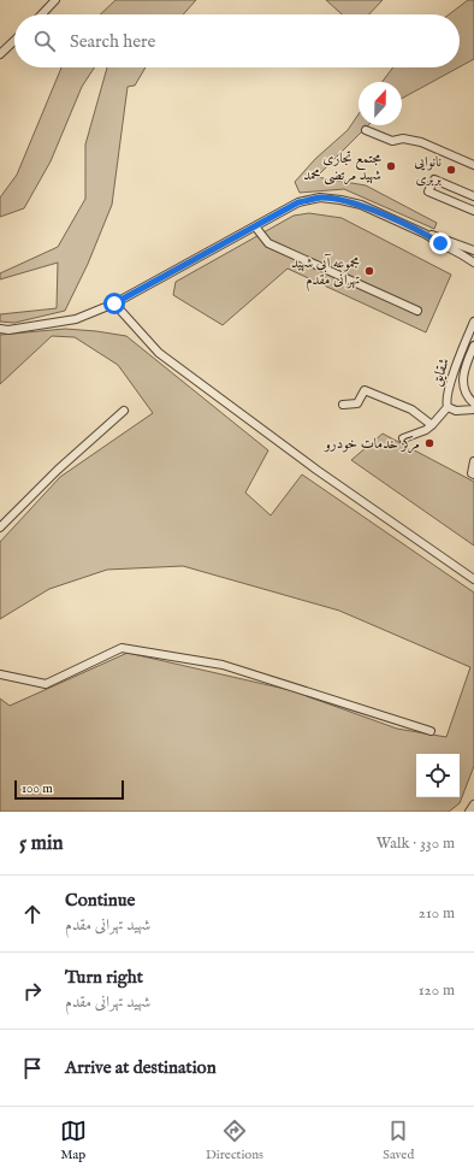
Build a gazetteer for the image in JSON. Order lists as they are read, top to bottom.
{
  "streets": {
    "street": ["شقایق"]
  },
  "places": [
    "مجتمع تجاری شهید مرتضی محمد",
    "نانوایی بربری",
    "مجموعه آبی شهید تهرانی مقدم",
    "مرکز خدمات خودرو"
  ],
  "scale_bar": "100 m",
  "north": "top",
  "page": {
    "search": "Search here",
    "scale": "100 m",
    "heading": ["5 min", "Walk · 330 m"],
    "list": [
      ["Continue", "شهید تهرانی مقدم", "210 m"],
      ["Turn right", "شهید تهرانی مقدم", "120 m"],
      "Arrive at destination"
    ],
    "nav": ["Map", "Directions", "Saved"]
  }
}
